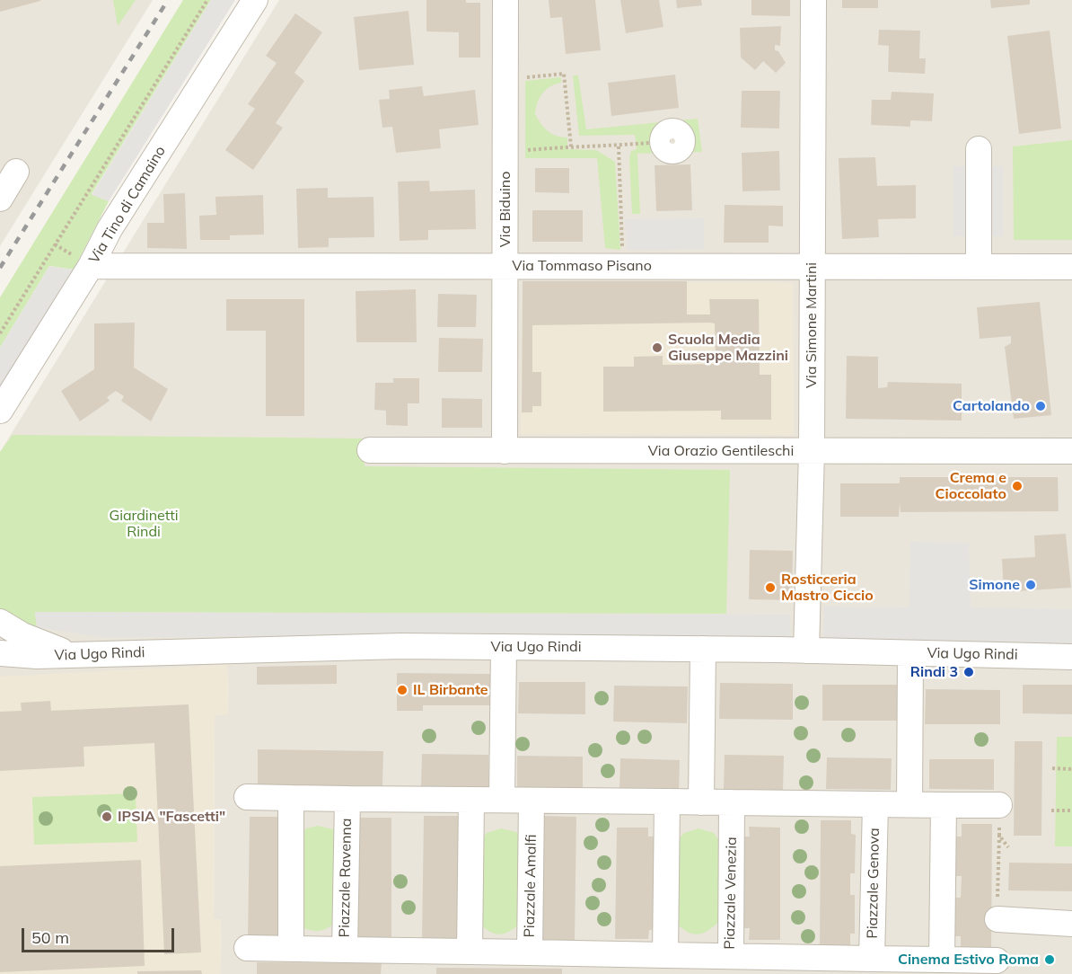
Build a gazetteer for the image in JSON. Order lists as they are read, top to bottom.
{
  "streets": {
    "street": [
      "Via Tino di Camaino",
      "Via Biduino",
      "Via Tommaso Pisano",
      "Via Simone Martini",
      "Via Orazio Gentileschi",
      "Via Ugo Rindi",
      "Piazzale Ravenna",
      "Piazzale Genova",
      "Piazzale Amalfi",
      "Piazzale Venezia"
    ]
  },
  "crossings": [
    ["Via Tino di Camaino", "Via Tommaso Pisano"],
    ["Via Biduino", "Via Tommaso Pisano"],
    ["Via Biduino", "Via Orazio Gentileschi"],
    ["Via Tommaso Pisano", "Via Simone Martini"],
    ["Via Simone Martini", "Via Orazio Gentileschi"],
    ["Via Simone Martini", "Via Ugo Rindi"],
    ["Piazzale Ravenna", "Piazzale Amalfi"],
    ["Piazzale Amalfi", "Piazzale Venezia"]
  ],
  "parks": ["Giardinetti Rindi"],
  "places": [
    "Scuola Media Giuseppe Mazzini",
    "Cartolando",
    "Crema e Cioccolato",
    "Simone",
    "Rosticceria Mastro Ciccio",
    "Rindi 3",
    "IL Birbante",
    "IPSIA \"Fascetti\"",
    "Cinema Estivo Roma"
  ],
  "scale_bar": "50 m"
}
